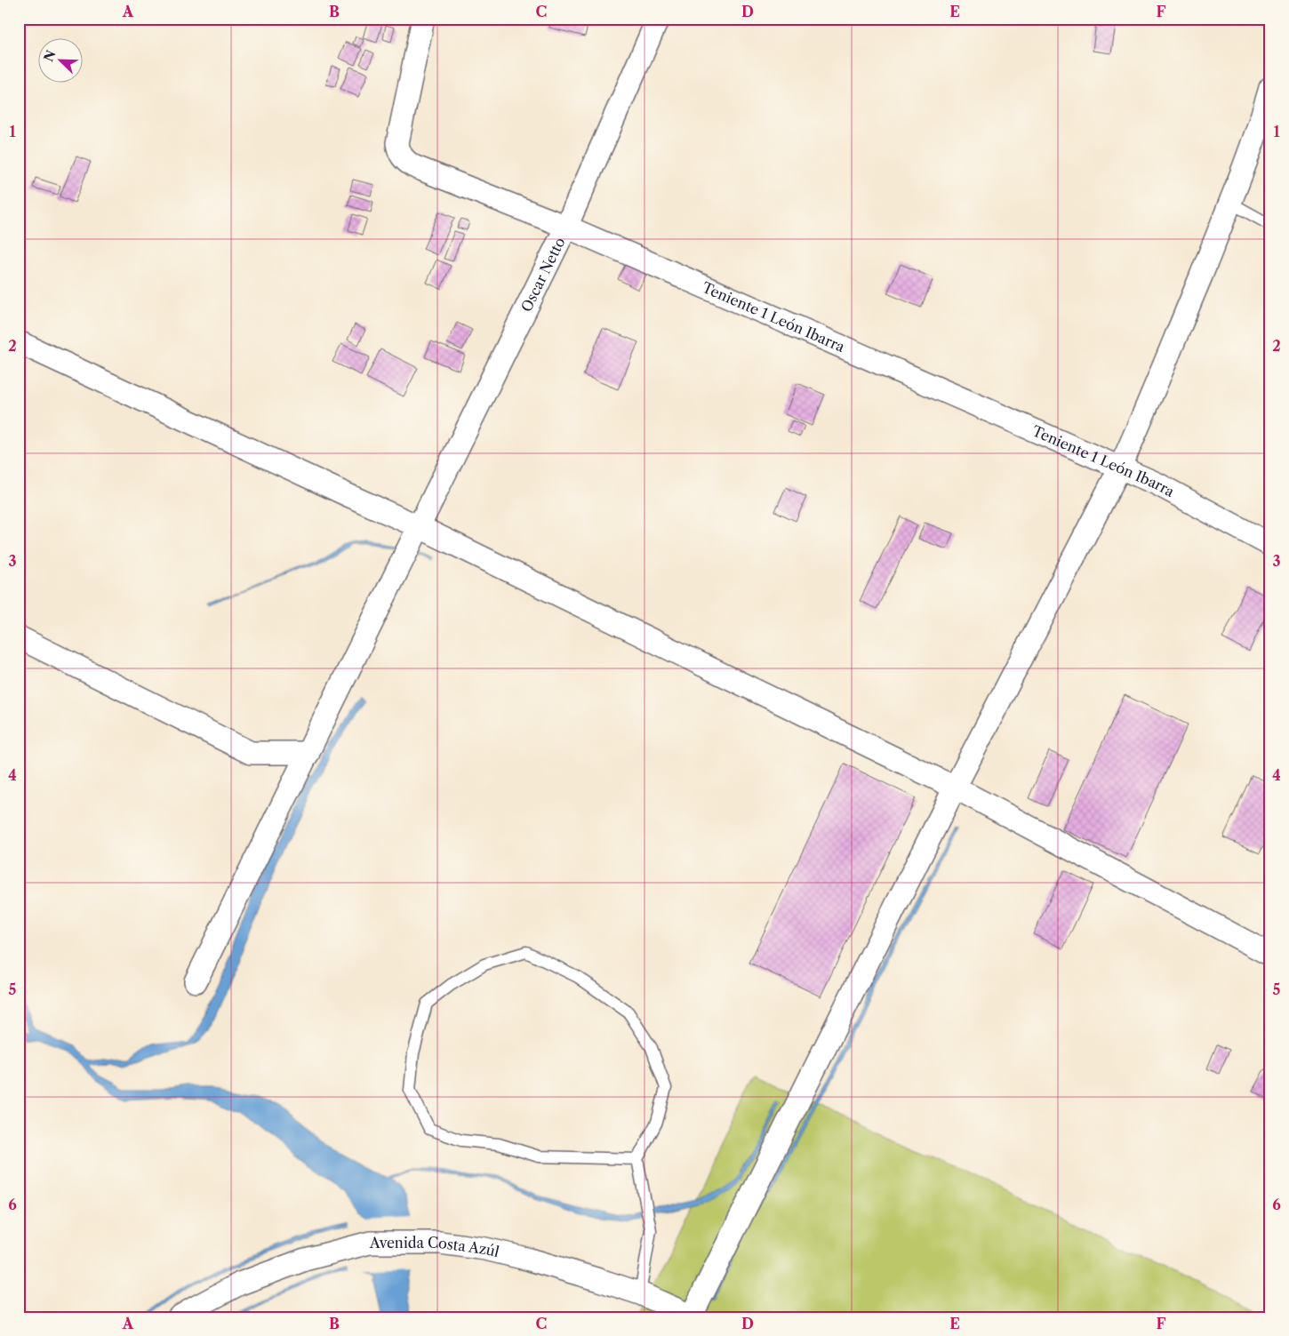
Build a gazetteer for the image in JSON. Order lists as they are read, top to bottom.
{
  "streets": {
    "street": ["Oscar Netto", "Teniente 1 León Ibarra", "Avenida Costa Azúl"]
  },
  "crossings": [
    ["Oscar Netto", "Teniente 1 León Ibarra"]
  ],
  "north": "top left",
  "grid": {
    "columns": [
      "A",
      "B",
      "C",
      "D",
      "E",
      "F"
    ],
    "rows": [
      "1",
      "2",
      "3",
      "4",
      "5",
      "6"
    ]
  }
}
